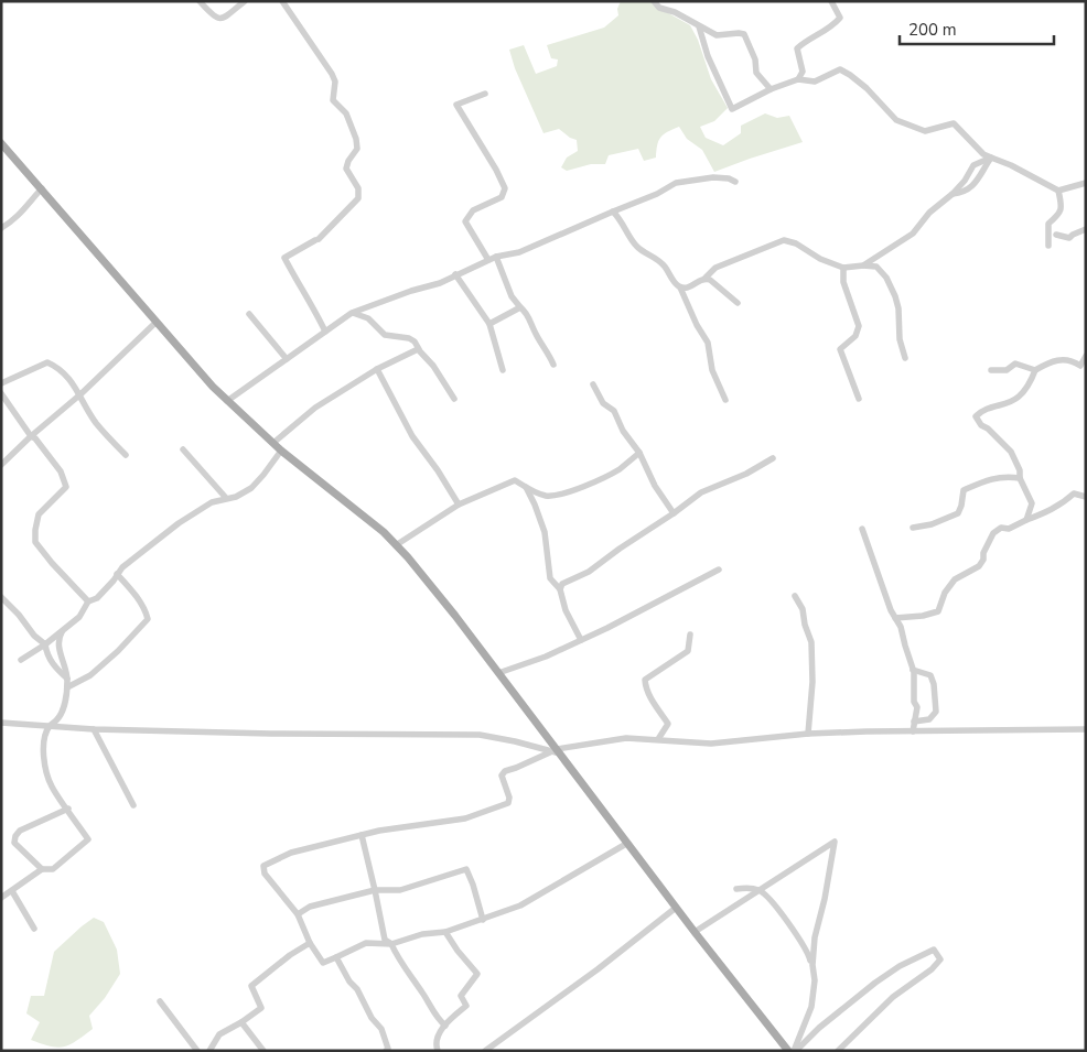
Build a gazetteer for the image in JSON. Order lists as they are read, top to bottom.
{
  "scale_bar": "200 m"
}
